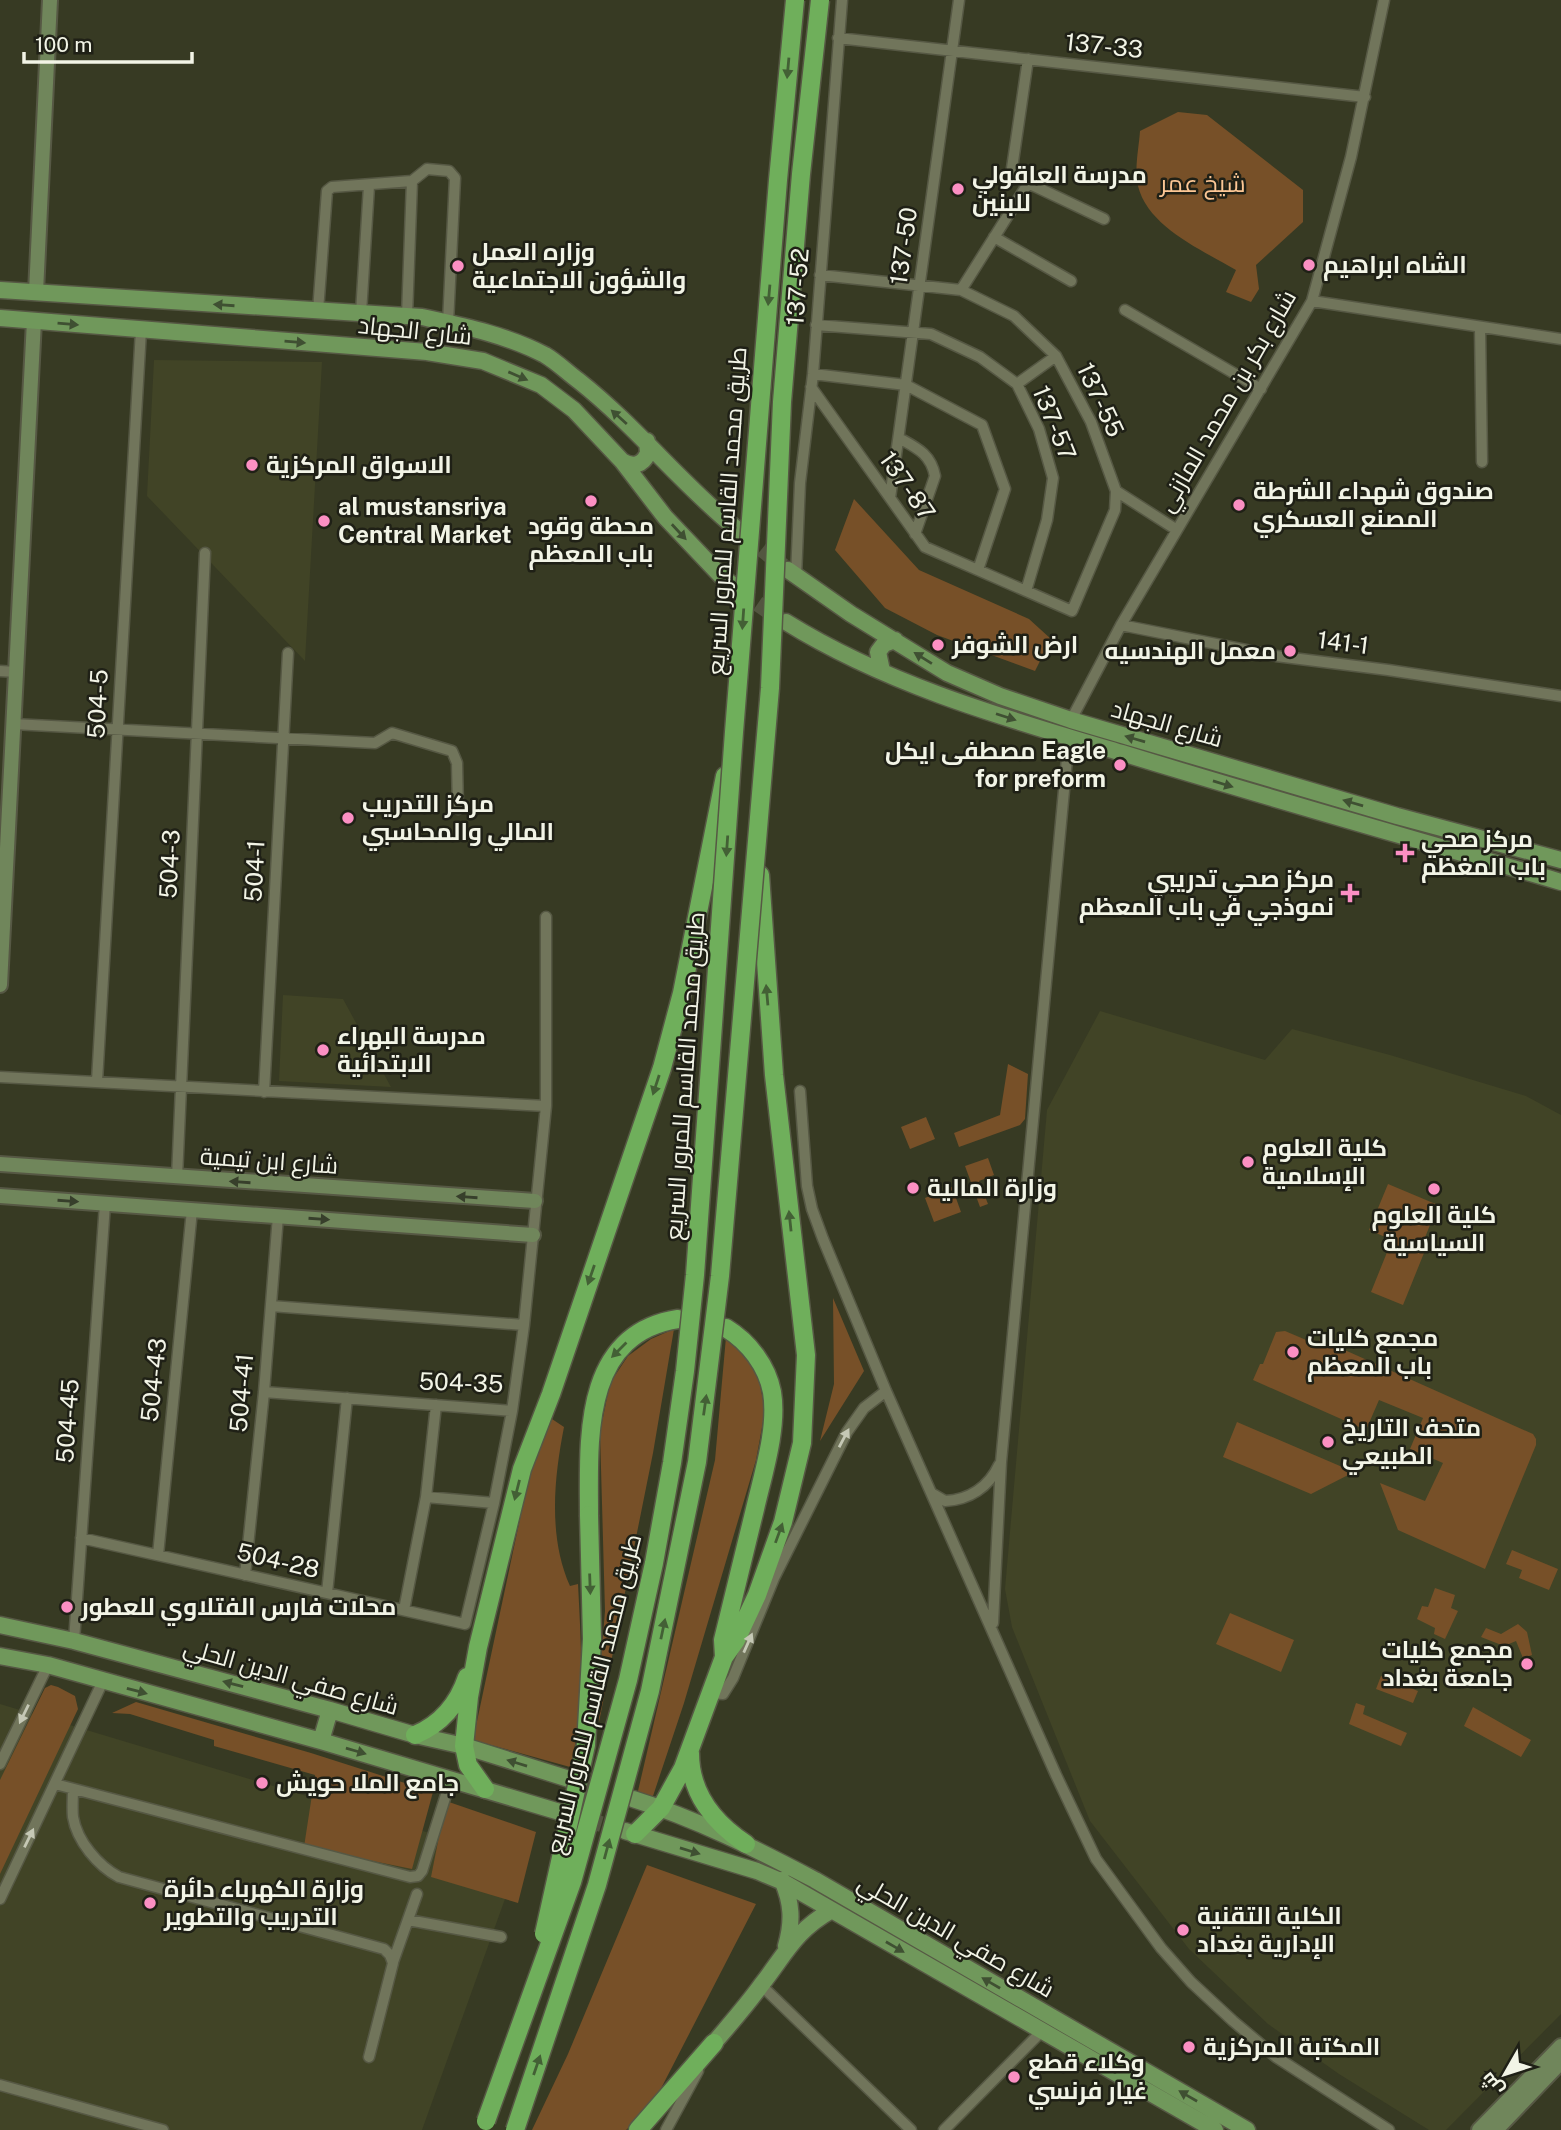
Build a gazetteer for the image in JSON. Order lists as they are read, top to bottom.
{
  "streets": {
    "highway": ["طريق محمد القاسم للمرور السريع"],
    "main road": ["شارع الجهاد", "شارع صفي الدين الحلي"],
    "street": [
      "137-33",
      "137-50",
      "137-52",
      "137-55",
      "شارع بكر بن محمد المازني",
      "137-57",
      "137-87",
      "141-1",
      "504-5",
      "504-3",
      "504-1",
      "شارع ابن تيمية",
      "504-43",
      "504-35",
      "504-41",
      "504-45",
      "504-28"
    ]
  },
  "crossings": [
    ["137-33", "137-50"],
    ["137-33", "137-52"],
    ["137-33", "شارع بكر بن محمد المازني"],
    ["137-50", "137-55"],
    ["137-50", "137-57"],
    ["137-50", "137-87"],
    ["137-52", "شارع الجهاد"],
    ["137-52", "137-55"],
    ["137-52", "137-57"],
    ["137-52", "137-87"],
    ["شارع الجهاد", "شارع بكر بن محمد المازني"],
    ["شارع الجهاد", "504-5"],
    ["137-55", "137-87"],
    ["شارع بكر بن محمد المازني", "141-1"],
    ["137-57", "137-87"],
    ["504-3", "شارع ابن تيمية"],
    ["شارع ابن تيمية", "504-35"],
    ["504-43", "504-28"],
    ["504-35", "504-41"],
    ["504-41", "504-28"],
    ["504-45", "504-28"],
    ["504-45", "شارع صفي الدين الحلي"]
  ],
  "parks": ["شيخ عمر"],
  "places": {
    "other": [
      "مدرسة العاقولي للبنين",
      "الشاه ابراهيم",
      "وزاره العمل والشؤون الاجتماعية",
      "الاسواق المركزية",
      "محطة وقود باب المعظم",
      "صندوق شهداء الشرطة المصنع العسكري",
      "al mustansriya Central Market",
      "ارض الشوفر",
      "معمل الهندسيه",
      "مصطفى ايكل Eagle for preform",
      "مركز التدريب المالي والمحاسبي",
      "مدرسة البهراء الابتدائية",
      "كلية العلوم الإسلامية",
      "وزارة المالية",
      "كلية العلوم السياسية",
      "مجمع كليات باب المعظم",
      "متحف التاريخ الطبيعي",
      "محلات فارس الفتلاوي للعطور",
      "مجمع كليات جامعة بغداد",
      "جامع الملا حويش",
      "وزارة الكهرباء دائرة التدريب والتطوير",
      "الكلية التقنية الإدارية بغداد",
      "المكتبة المركزية",
      "وكلاء قطع غيار فرنسي"
    ],
    "health": ["مركز صحي باب المغظم", "مركز صحي تدريبي نموذجي في باب المعظم"]
  },
  "scale_bar": "100 m",
  "north": "bottom left"
}
